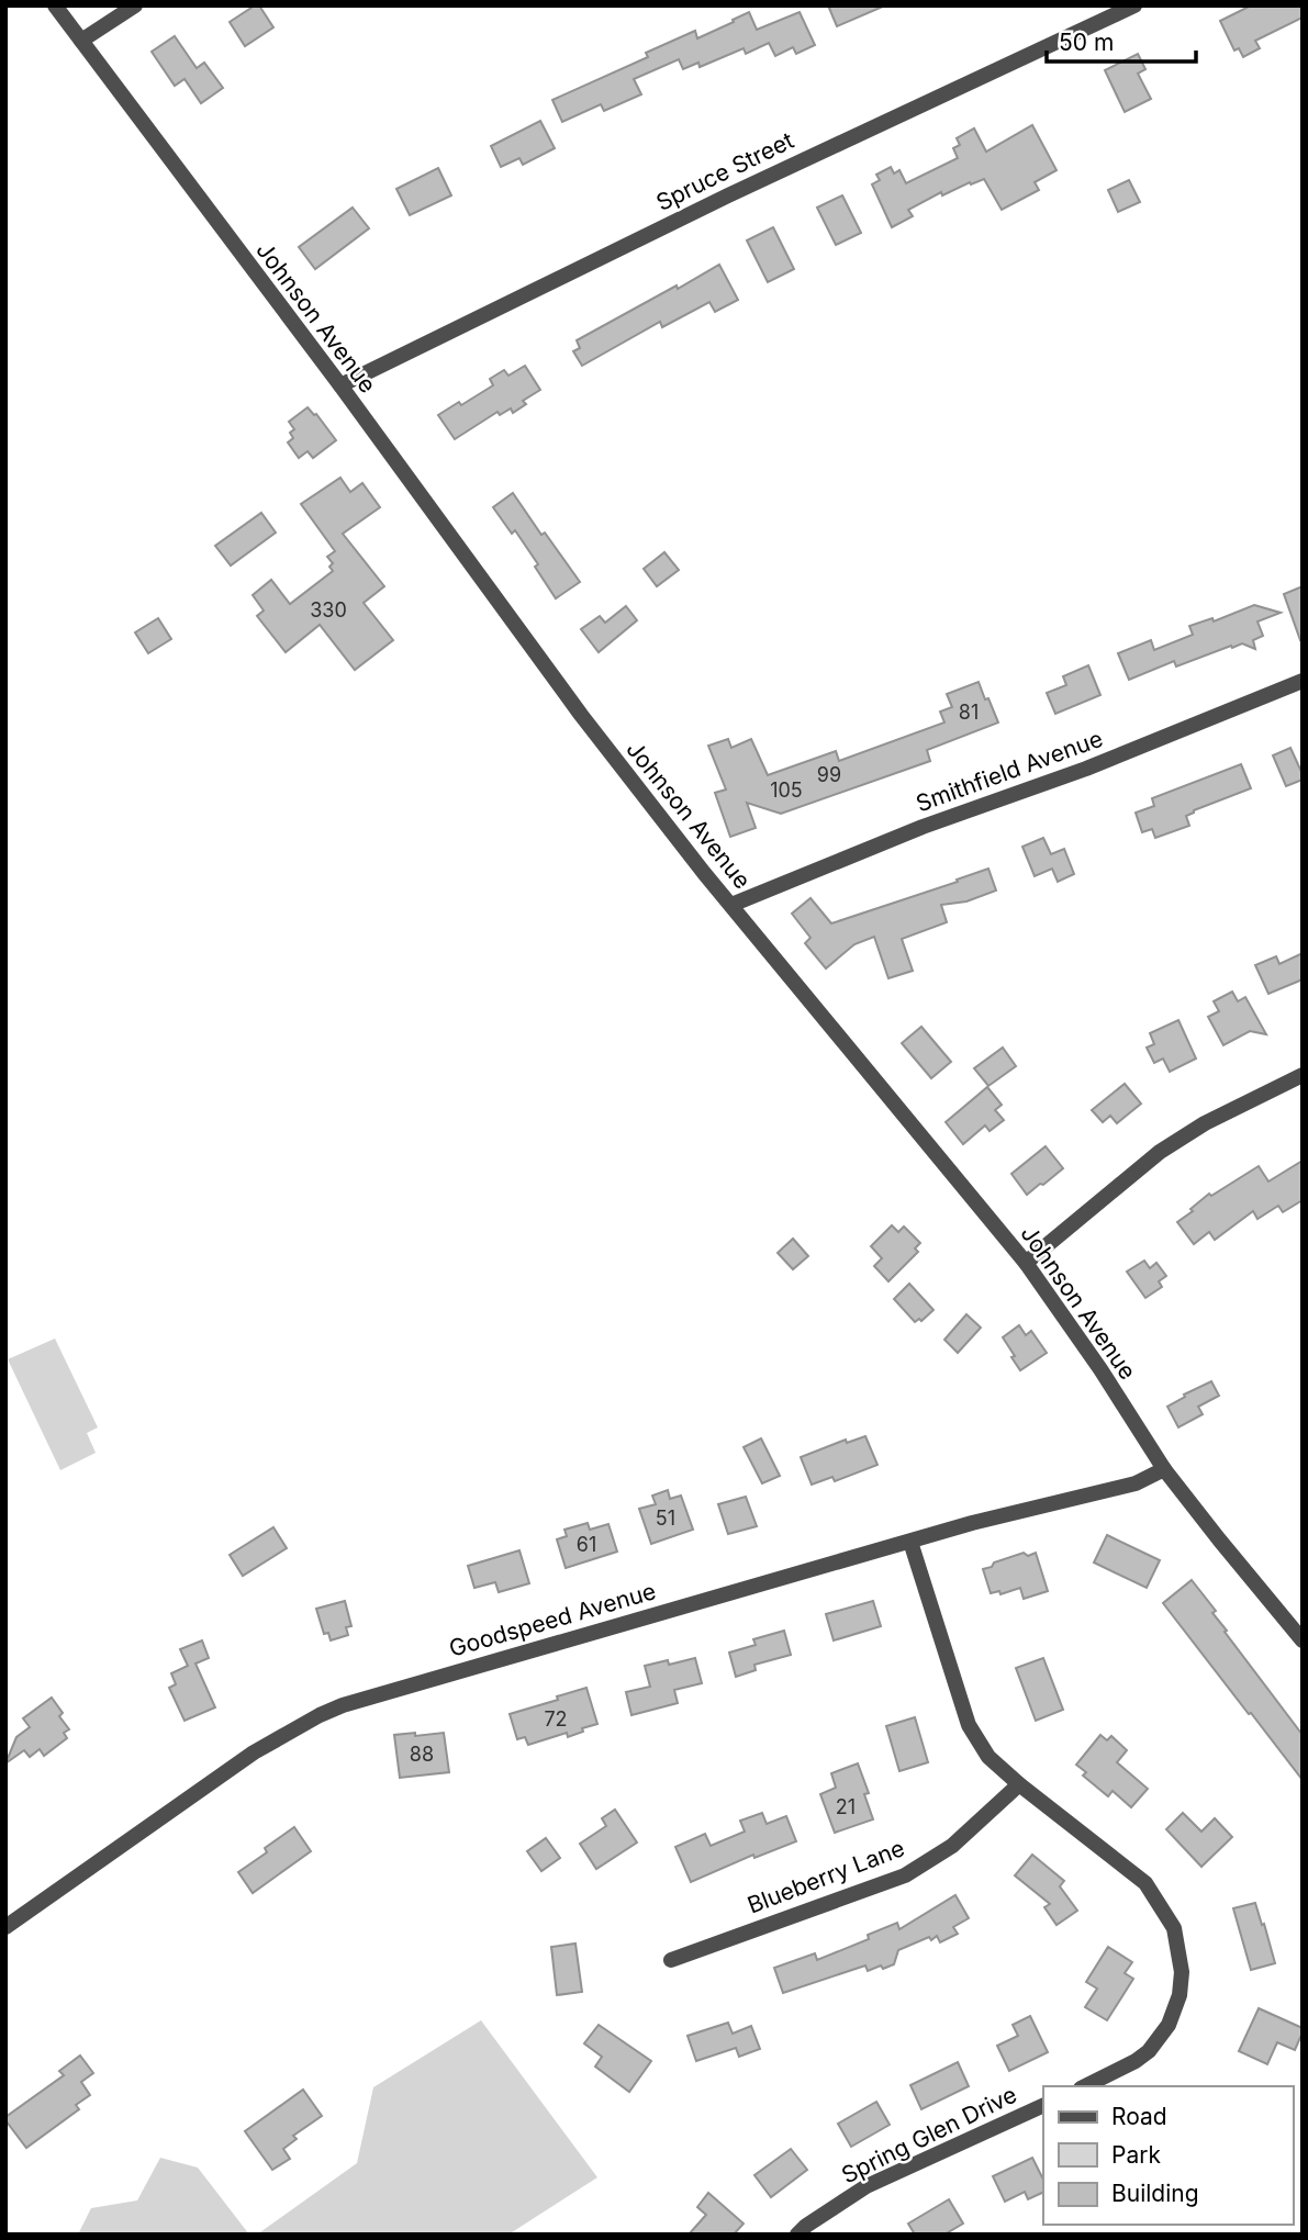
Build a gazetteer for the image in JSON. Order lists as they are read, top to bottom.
{
  "streets": {
    "street": [
      "Spruce Street",
      "Johnson Avenue",
      "Smithfield Avenue",
      "Goodspeed Avenue",
      "Blueberry Lane",
      "Spring Glen Drive"
    ]
  },
  "crossings": [
    ["Spruce Street", "Johnson Avenue"],
    ["Johnson Avenue", "Smithfield Avenue"],
    ["Johnson Avenue", "Goodspeed Avenue"]
  ],
  "house_numbers": [
    "330",
    "81",
    "99",
    "105",
    "51",
    "61",
    "72",
    "88",
    "21"
  ],
  "legend": ["Road", "Park", "Building"],
  "scale_bar": "50 m"
}
